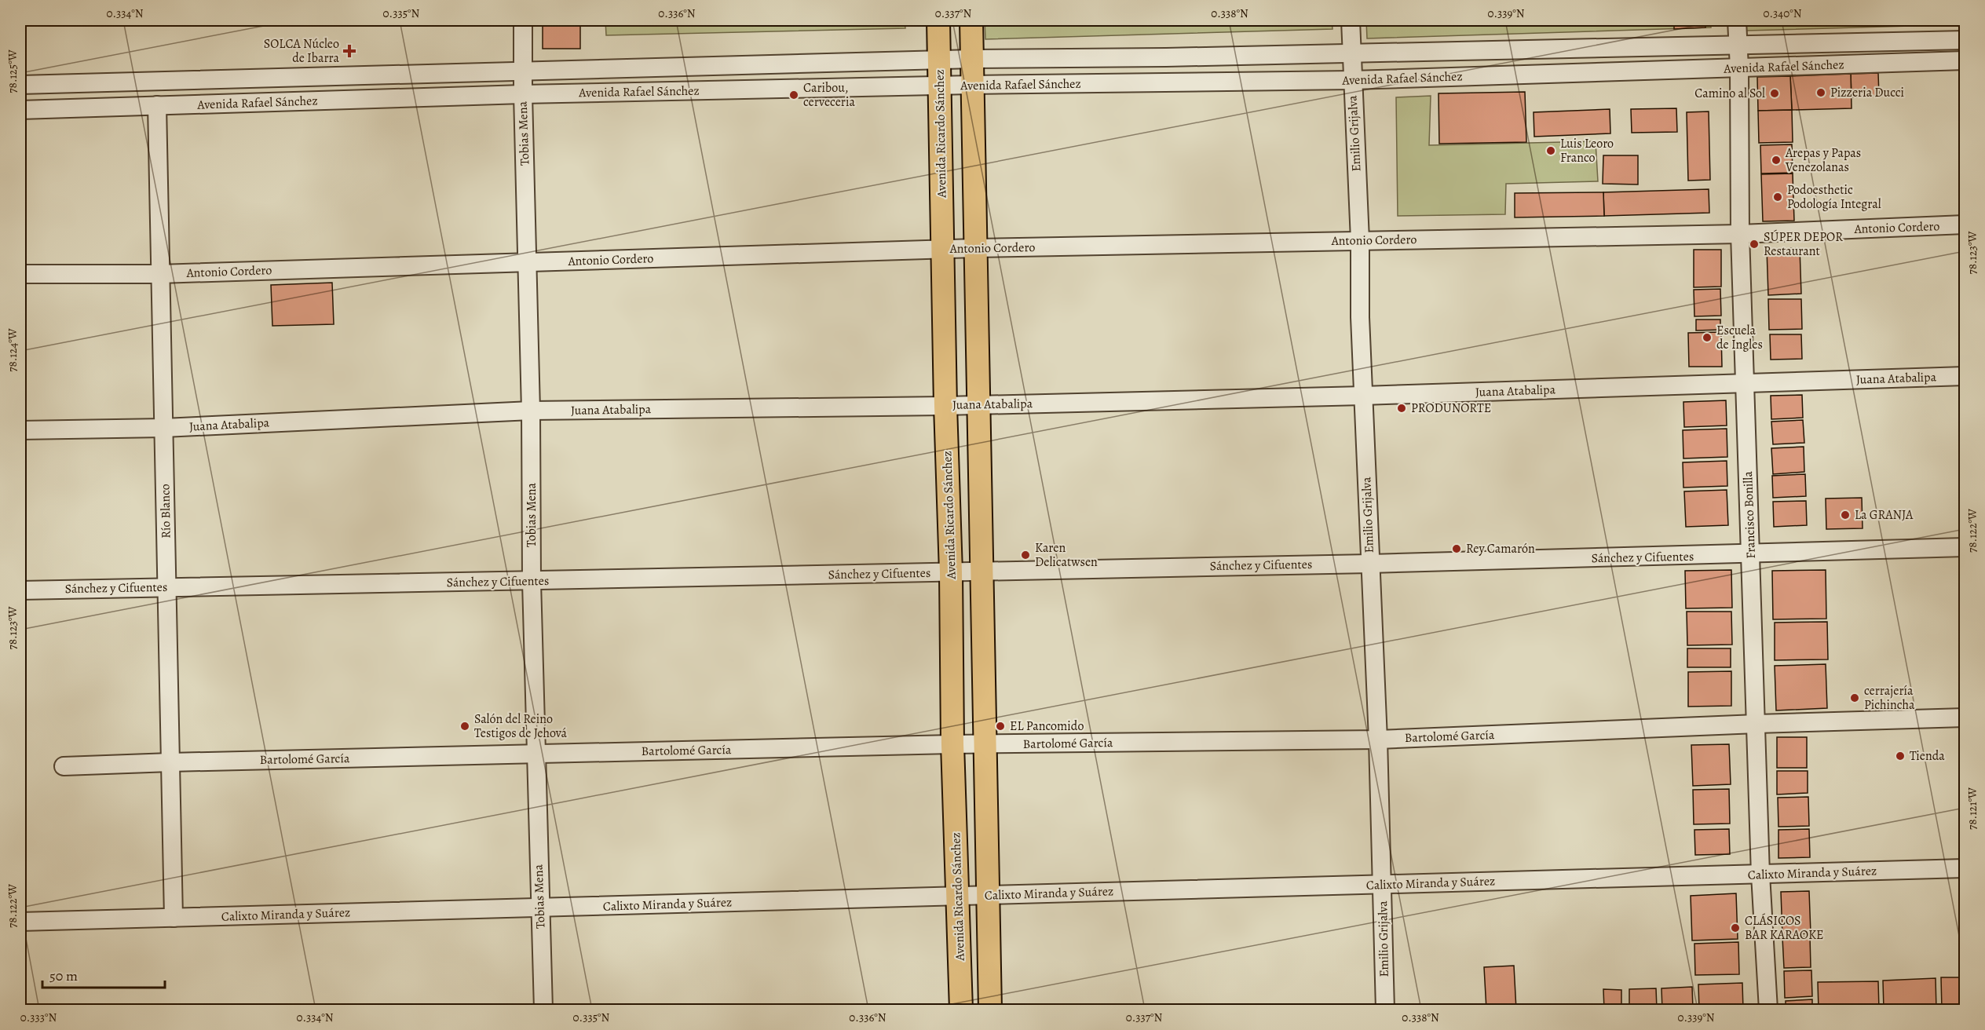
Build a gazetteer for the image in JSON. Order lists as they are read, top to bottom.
{
  "streets": {
    "main road": ["Avenida Ricardo Sánchez"],
    "street": [
      "Avenida Rafael Sánchez",
      "Tobias Mena",
      "Emilio Grijalva",
      "Antonio Cordero",
      "Juana Atabalipa",
      "Río Blanco",
      "Francisco Bonilla",
      "Sánchez y Cifuentes",
      "Bartolomé García",
      "Calixto Miranda y Suárez"
    ]
  },
  "crossings": [
    ["Avenida Rafael Sánchez", "Tobias Mena"],
    ["Avenida Rafael Sánchez", "Avenida Ricardo Sánchez"],
    ["Avenida Rafael Sánchez", "Emilio Grijalva"],
    ["Avenida Rafael Sánchez", "Río Blanco"],
    ["Avenida Rafael Sánchez", "Francisco Bonilla"],
    ["Tobias Mena", "Antonio Cordero"],
    ["Tobias Mena", "Juana Atabalipa"],
    ["Tobias Mena", "Sánchez y Cifuentes"],
    ["Tobias Mena", "Bartolomé García"],
    ["Tobias Mena", "Calixto Miranda y Suárez"],
    ["Avenida Ricardo Sánchez", "Antonio Cordero"],
    ["Avenida Ricardo Sánchez", "Juana Atabalipa"],
    ["Avenida Ricardo Sánchez", "Sánchez y Cifuentes"],
    ["Avenida Ricardo Sánchez", "Bartolomé García"],
    ["Avenida Ricardo Sánchez", "Calixto Miranda y Suárez"],
    ["Emilio Grijalva", "Antonio Cordero"],
    ["Emilio Grijalva", "Juana Atabalipa"],
    ["Emilio Grijalva", "Sánchez y Cifuentes"],
    ["Emilio Grijalva", "Bartolomé García"],
    ["Emilio Grijalva", "Calixto Miranda y Suárez"],
    ["Antonio Cordero", "Río Blanco"],
    ["Antonio Cordero", "Francisco Bonilla"],
    ["Juana Atabalipa", "Río Blanco"],
    ["Juana Atabalipa", "Francisco Bonilla"],
    ["Río Blanco", "Sánchez y Cifuentes"],
    ["Río Blanco", "Bartolomé García"],
    ["Río Blanco", "Calixto Miranda y Suárez"],
    ["Francisco Bonilla", "Sánchez y Cifuentes"],
    ["Francisco Bonilla", "Bartolomé García"],
    ["Francisco Bonilla", "Calixto Miranda y Suárez"]
  ],
  "places": {
    "health": ["SOLCA Núcleo de Ibarra"],
    "other": [
      "Pizzeria Ducci",
      "Camino al Sol",
      "Caribou, cerveceria",
      "Luis Leoro Franco",
      "Arepas y Papas Venezolanas",
      "Podoesthetic Podología Integral",
      "SÚPER DEPOR Restaurant",
      "Escuela de Ingles",
      "PRODUNORTE",
      "La GRANJA",
      "Rey Camarón",
      "Karen Delicatwsen",
      "cerrajería Pichincha",
      "Salón del Reino Testigos de Jehová",
      "EL Pancomido",
      "Tienda",
      "CLÁSICOS BAR KARAOKE"
    ]
  },
  "scale_bar": "50 m",
  "coordinates": [
    "0.334°N",
    "0.335°N",
    "0.336°N",
    "0.337°N",
    "0.338°N",
    "0.339°N",
    "0.340°N",
    "78.125°W",
    "78.123°W",
    "78.124°W",
    "78.122°W",
    "78.121°W",
    "0.333°N"
  ]
}
